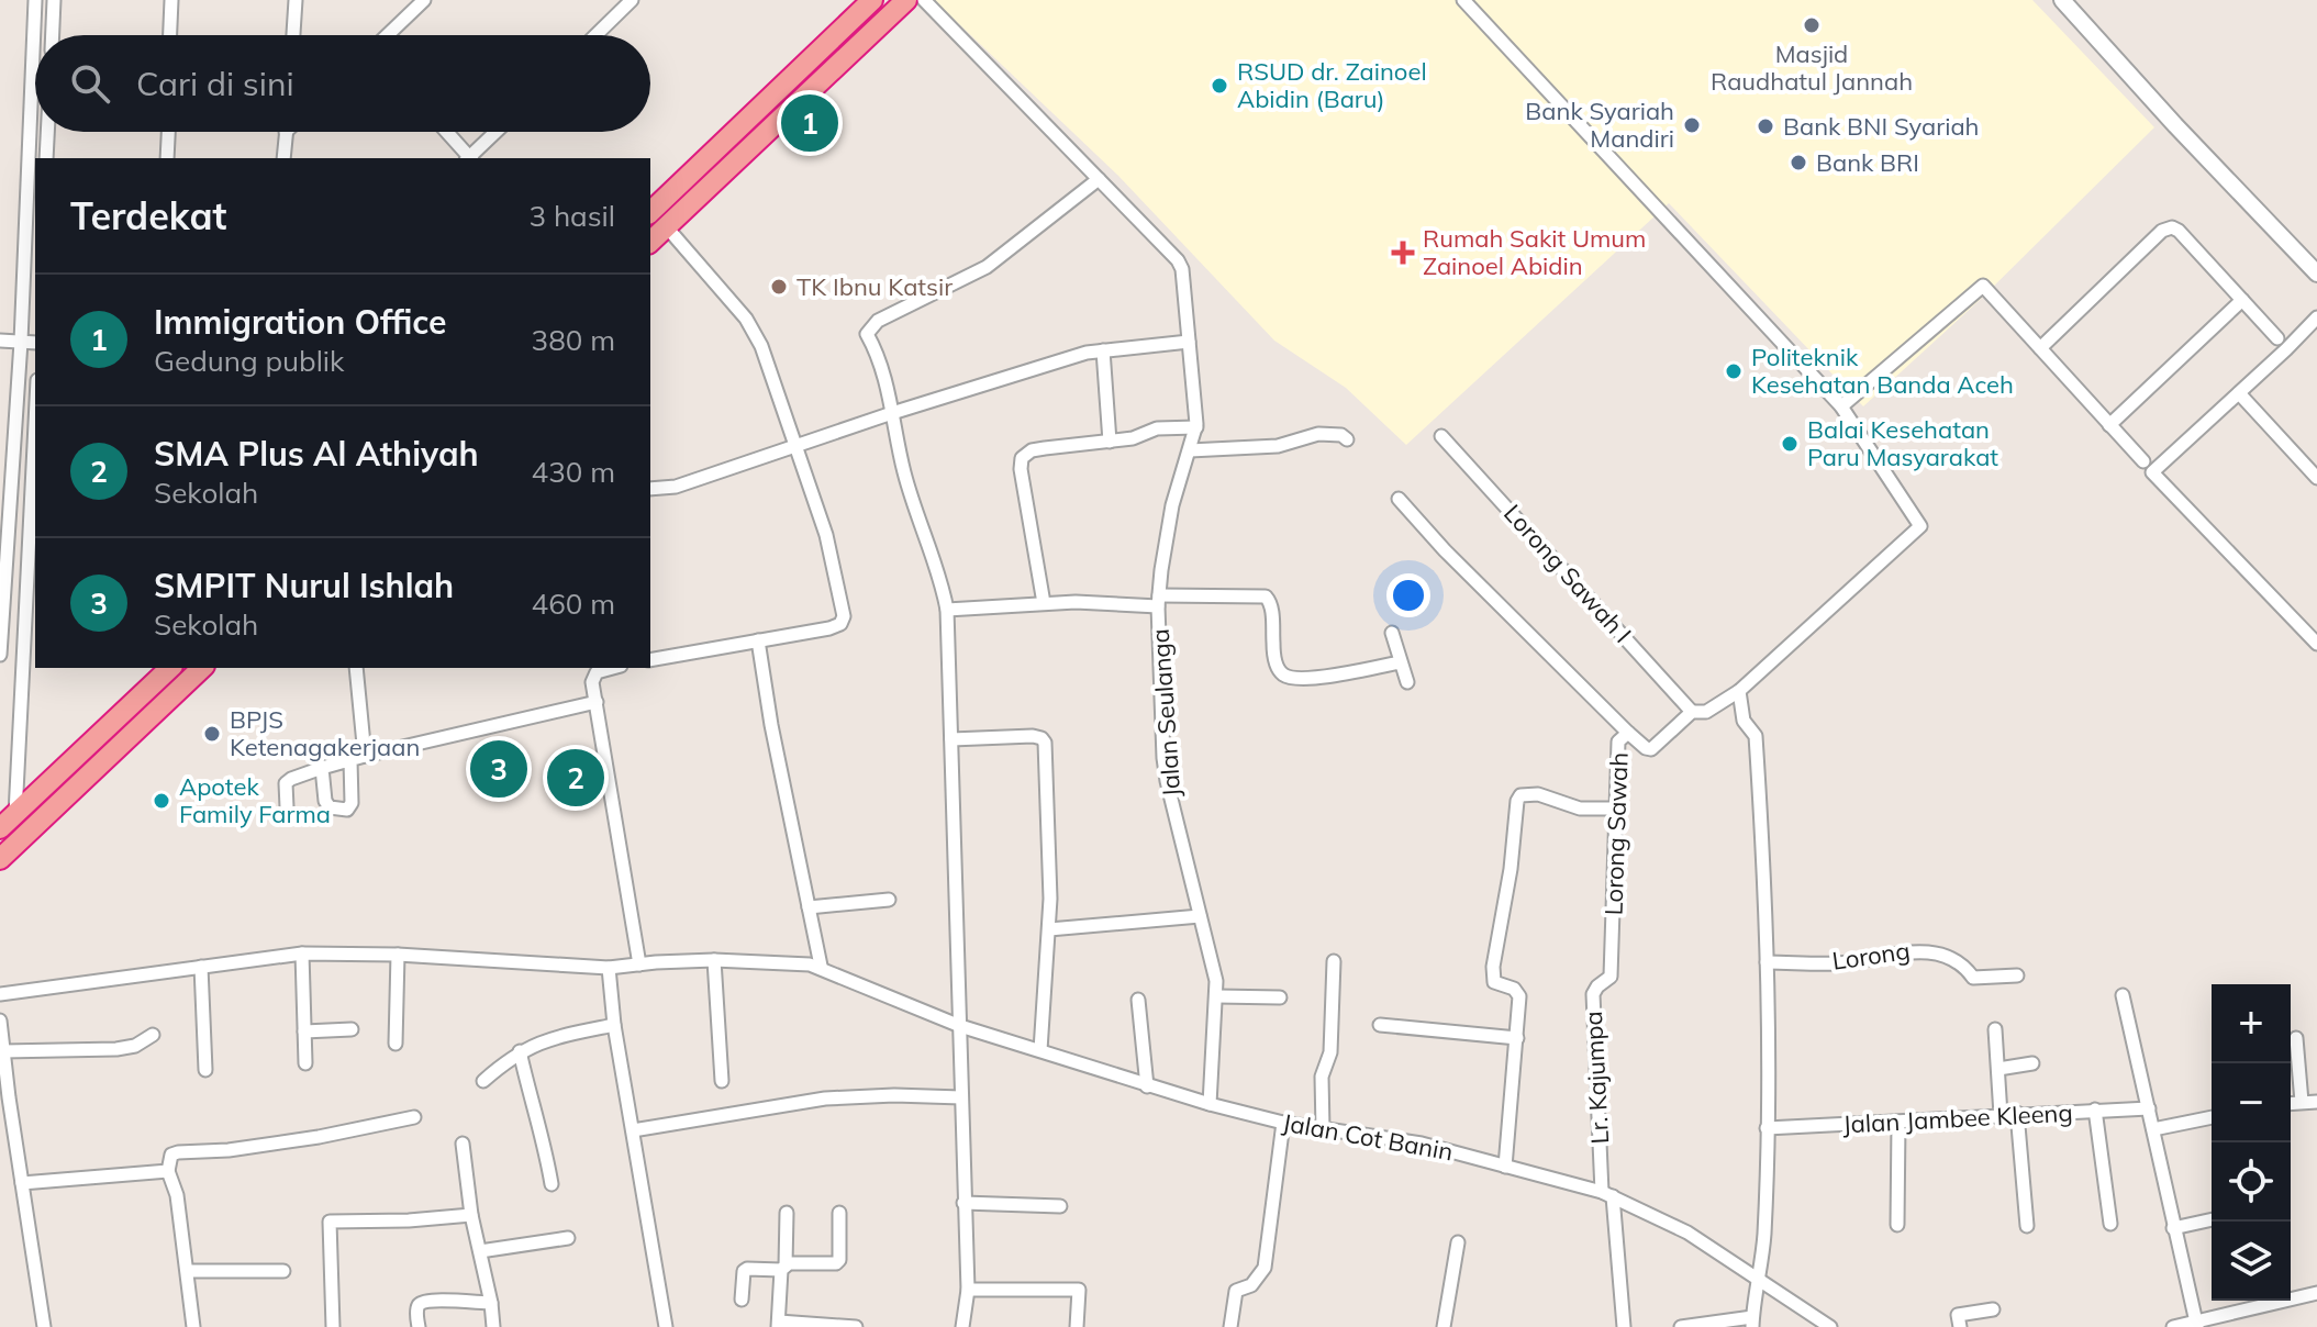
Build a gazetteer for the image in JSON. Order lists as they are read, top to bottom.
{
  "streets": {
    "street": [
      "Lorong Sawah I",
      "Jalan Seulanga",
      "Lorong Sawah",
      "Lorong",
      "Lr. Kajumpa",
      "Jalan Jambee Kleeng",
      "Jalan Cot Banin"
    ]
  },
  "crossings": [
    ["Lorong Sawah I", "Lorong Sawah"],
    ["Jalan Seulanga", "Jalan Cot Banin"],
    ["Lorong Sawah", "Lr. Kajumpa"],
    ["Lr. Kajumpa", "Jalan Cot Banin"]
  ],
  "places": {
    "other": [
      "Masjid Raudhatul Jannah",
      "RSUD dr. Zainoel Abidin (Baru)",
      "Bank Syariah Mandiri",
      "Bank BNI Syariah",
      "Bank BRI",
      "TK Ibnu Katsir",
      "Politeknik Kesehatan Banda Aceh",
      "Balai Kesehatan Paru Masyarakat",
      "BPJS Ketenagakerjaan",
      "Apotek Family Farma"
    ],
    "health": ["Rumah Sakit Umum Zainoel Abidin"]
  },
  "page": {
    "search": "Cari di sini",
    "pins": ["1", "3", "2"],
    "heading": ["Terdekat", "3 hasil"],
    "list": [
      {
        "mark": "1",
        "name": "Immigration Office",
        "note": "Gedung publik",
        "value": "380 m"
      },
      {
        "mark": "2",
        "name": "SMA Plus Al Athiyah",
        "note": "Sekolah",
        "value": "430 m"
      },
      {
        "mark": "3",
        "name": "SMPIT Nurul Ishlah",
        "note": "Sekolah",
        "value": "460 m"
      }
    ],
    "map_buttons": ["+", "−"]
  }
}
